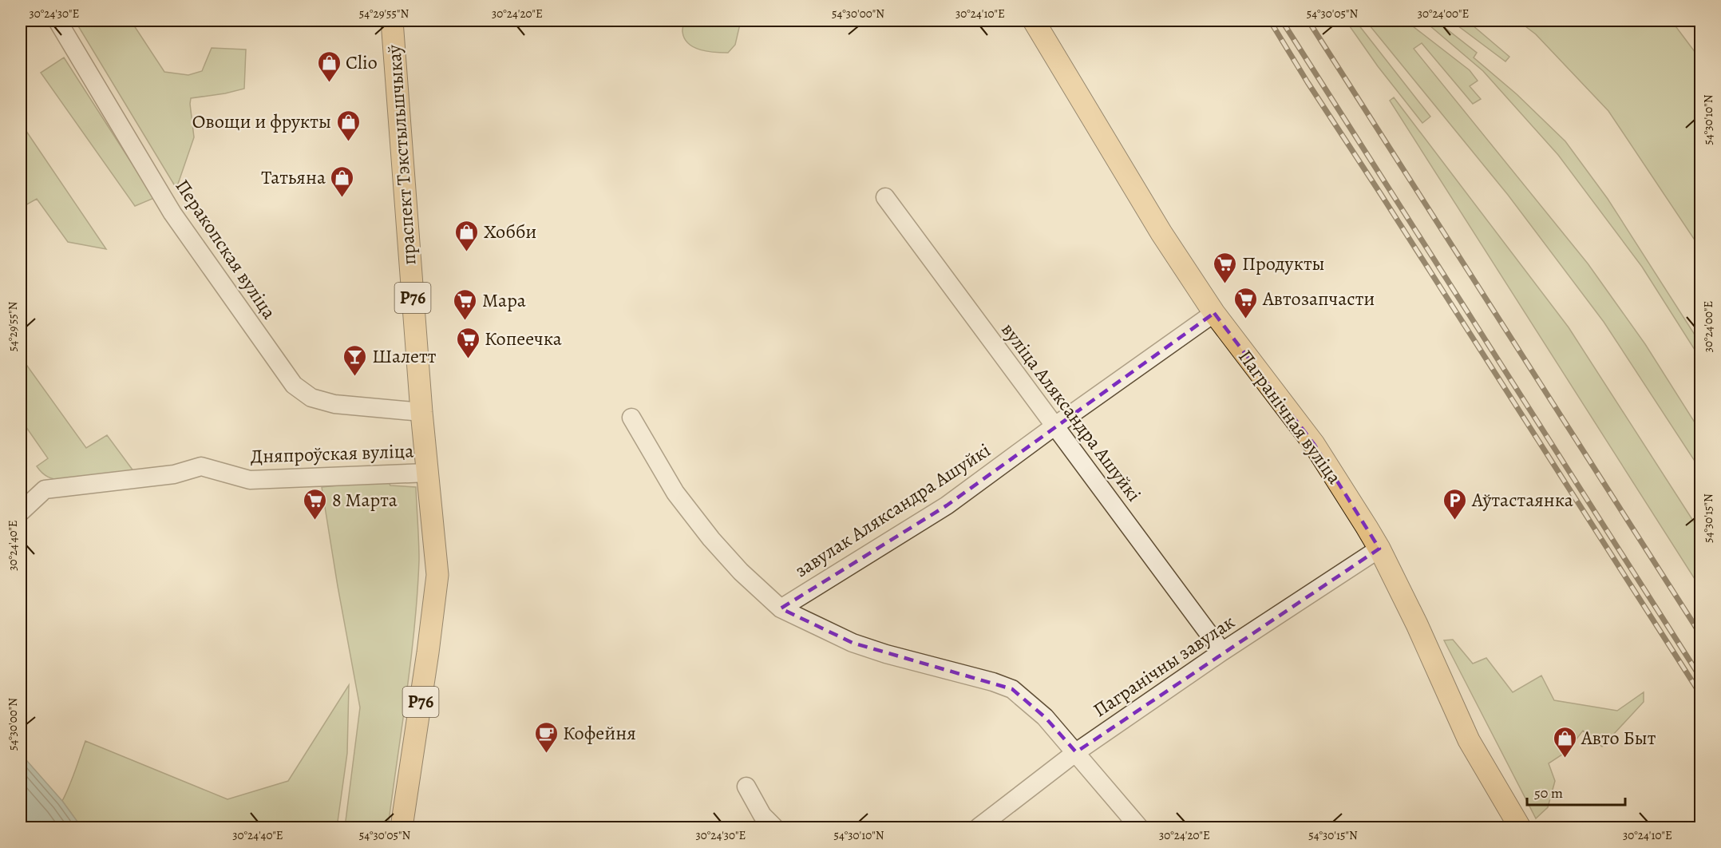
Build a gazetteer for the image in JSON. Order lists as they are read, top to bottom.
{
  "streets": {
    "main road": ["праспект Тэкстыльшчыкаў", "Р76", "Пагранічная вуліца"],
    "street": [
      "Перакопская вуліца",
      "вуліца Аляксандра Ашуйкі",
      "Дняпроўская вуліца",
      "завулак Аляксандра Ашуйкі",
      "Пагранічны завулак"
    ]
  },
  "crossings": [
    ["праспект Тэкстыльшчыкаў", "Перакопская вуліца"],
    ["праспект Тэкстыльшчыкаў", "Дняпроўская вуліца"],
    ["вуліца Аляксандра Ашуйкі", "завулак Аляксандра Ашуйкі"],
    ["вуліца Аляксандра Ашуйкі", "Пагранічны завулак"],
    ["Пагранічная вуліца", "завулак Аляксандра Ашуйкі"],
    ["Пагранічная вуліца", "Пагранічны завулак"]
  ],
  "places": {
    "shop": [
      "Clio",
      "Овощи и фрукты",
      "Татьяна",
      "Хобби",
      "Авто Быт"
    ],
    "supermarket": [
      "Продукты",
      "Автозапчасти",
      "Мара",
      "Копеечка",
      "8 Марта"
    ],
    "bar": ["Шалетт"],
    "parking": ["Аўтастаянка"],
    "cafe": ["Кофейня"]
  },
  "scale_bar": "50 m",
  "coordinates": [
    "30°24'30\"E",
    "54°29'55\"N",
    "30°24'20\"E",
    "54°30'00\"N",
    "30°24'10\"E",
    "54°30'05\"N",
    "30°24'00\"E",
    "54°30'10\"N",
    "54°30'15\"N",
    "30°24'40\"E"
  ]
}
